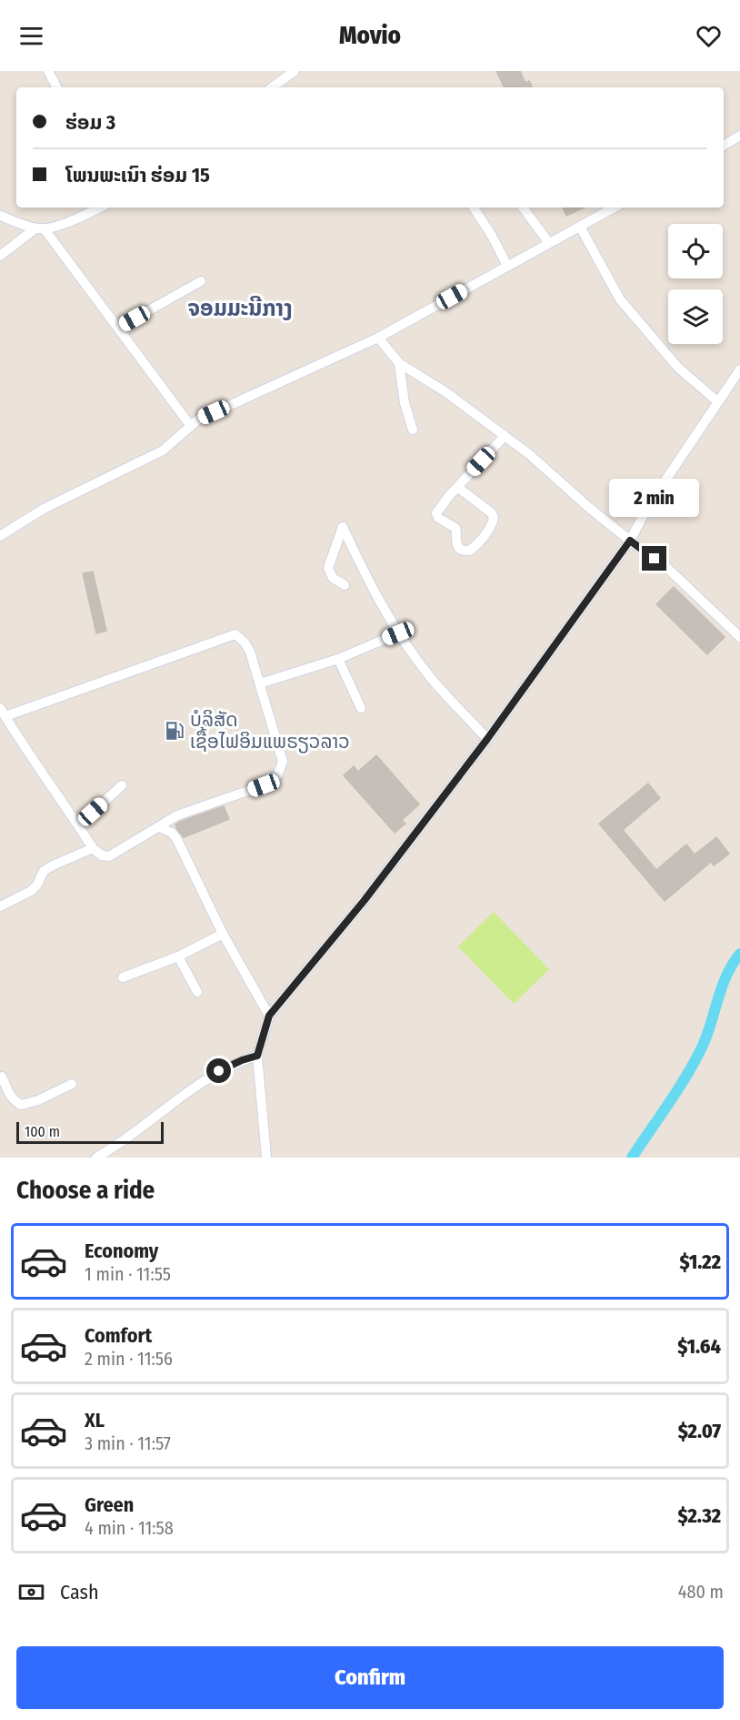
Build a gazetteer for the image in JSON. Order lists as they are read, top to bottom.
{
  "districts": ["ຈອມມະນີກາງ"],
  "places": {
    "fuel station": ["ບໍລິສັດ ເຊື້ອໄຟອິມແພຣຽວລາວ"]
  },
  "scale_bar": "100 m",
  "page": {
    "header": "Movio",
    "banner": ["ຮ່ອມ 3", "ໂພນພະເນົາ ຮ່ອມ 15"],
    "bubble": "2 min",
    "scale": "100 m",
    "heading": "Choose a ride",
    "list": [
      {
        "name": "Economy",
        "note": "1 min · 11:55",
        "value": "$1.22"
      },
      {
        "name": "Comfort",
        "note": "2 min · 11:56",
        "value": "$1.64"
      },
      {
        "name": "XL",
        "note": "3 min · 11:57",
        "value": "$2.07"
      },
      {
        "name": "Green",
        "note": "4 min · 11:58",
        "value": "$2.32"
      }
    ],
    "pay": ["Cash", "480 m"],
    "buttons": "Confirm"
  }
}
